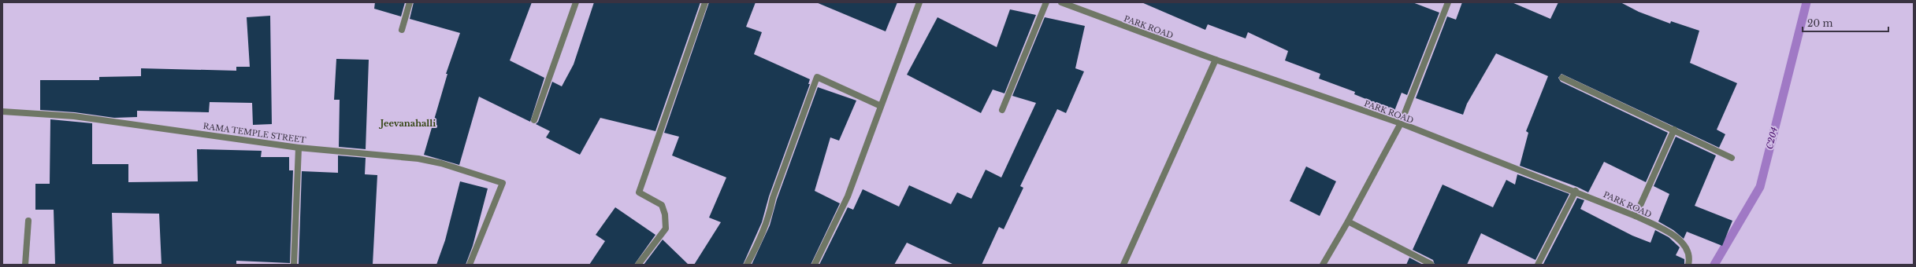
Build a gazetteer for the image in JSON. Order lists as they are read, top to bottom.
{
  "streets": {
    "street": ["PARK ROAD", "RAMA TEMPLE STREET"]
  },
  "districts": ["Jeevanahalli"],
  "water": ["C204"],
  "scale_bar": "20 m"
}
